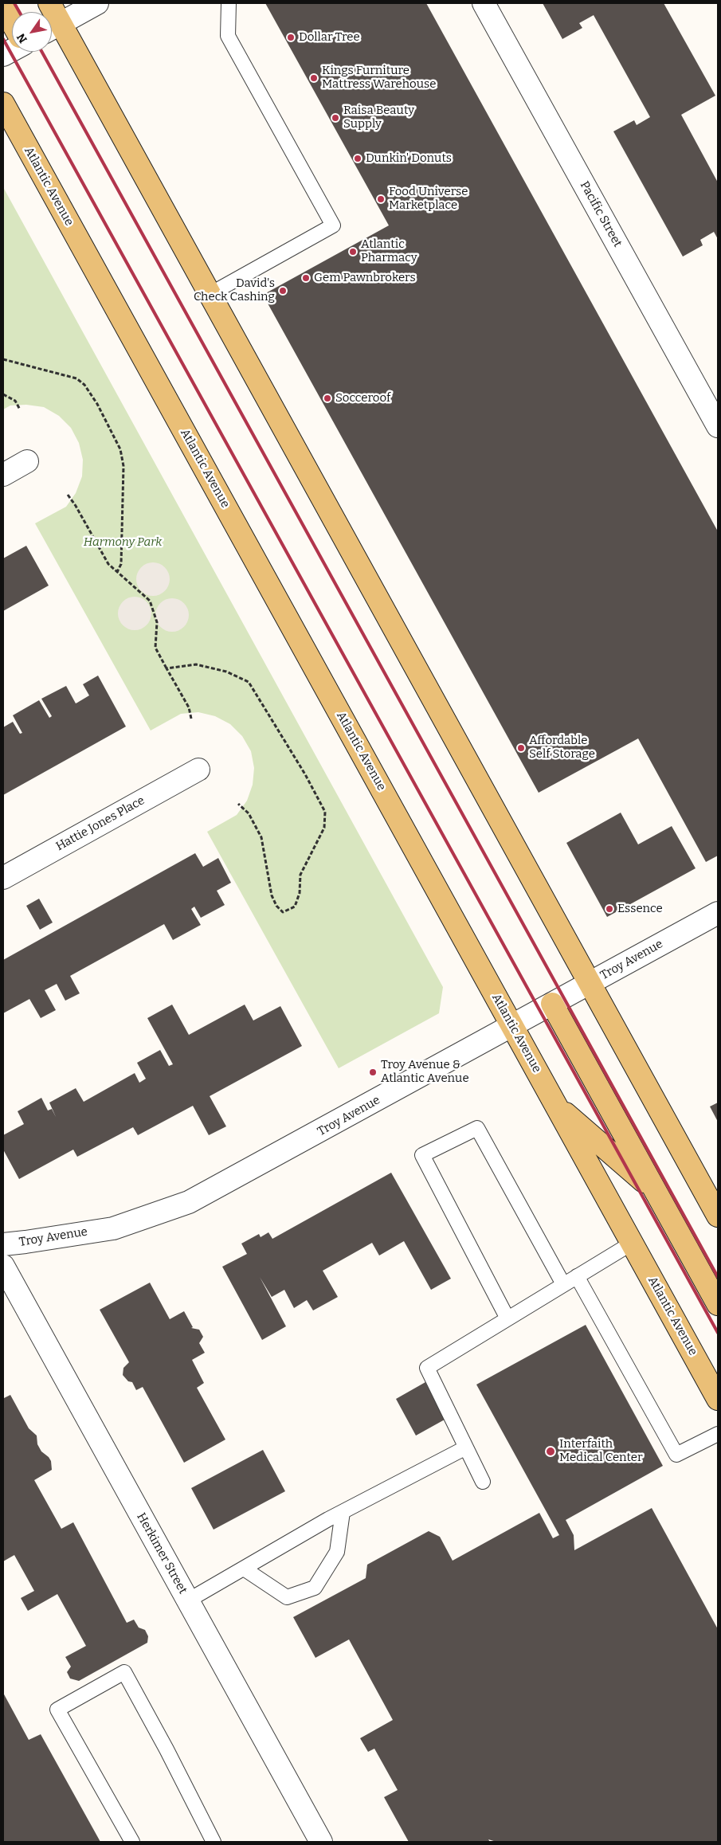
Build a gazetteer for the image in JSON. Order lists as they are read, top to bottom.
{
  "streets": {
    "main road": ["Atlantic Avenue"],
    "street": [
      "Pacific Street",
      "Hattie Jones Place",
      "Troy Avenue",
      "Herkimer Street"
    ]
  },
  "crossings": [
    ["Atlantic Avenue", "Troy Avenue"]
  ],
  "parks": ["Harmony Park"],
  "places": [
    "Dollar Tree",
    "Kings Furniture Mattress Warehouse",
    "Raisa Beauty Supply",
    "Dunkin' Donuts",
    "Food Universe Marketplace",
    "Atlantic Pharmacy",
    "Gem Pawnbrokers",
    "David's Check Cashing",
    "Socceroof",
    "Affordable Self Storage",
    "Essence",
    "Troy Avenue & Atlantic Avenue",
    "Interfaith Medical Center"
  ],
  "north": "bottom left"
}
